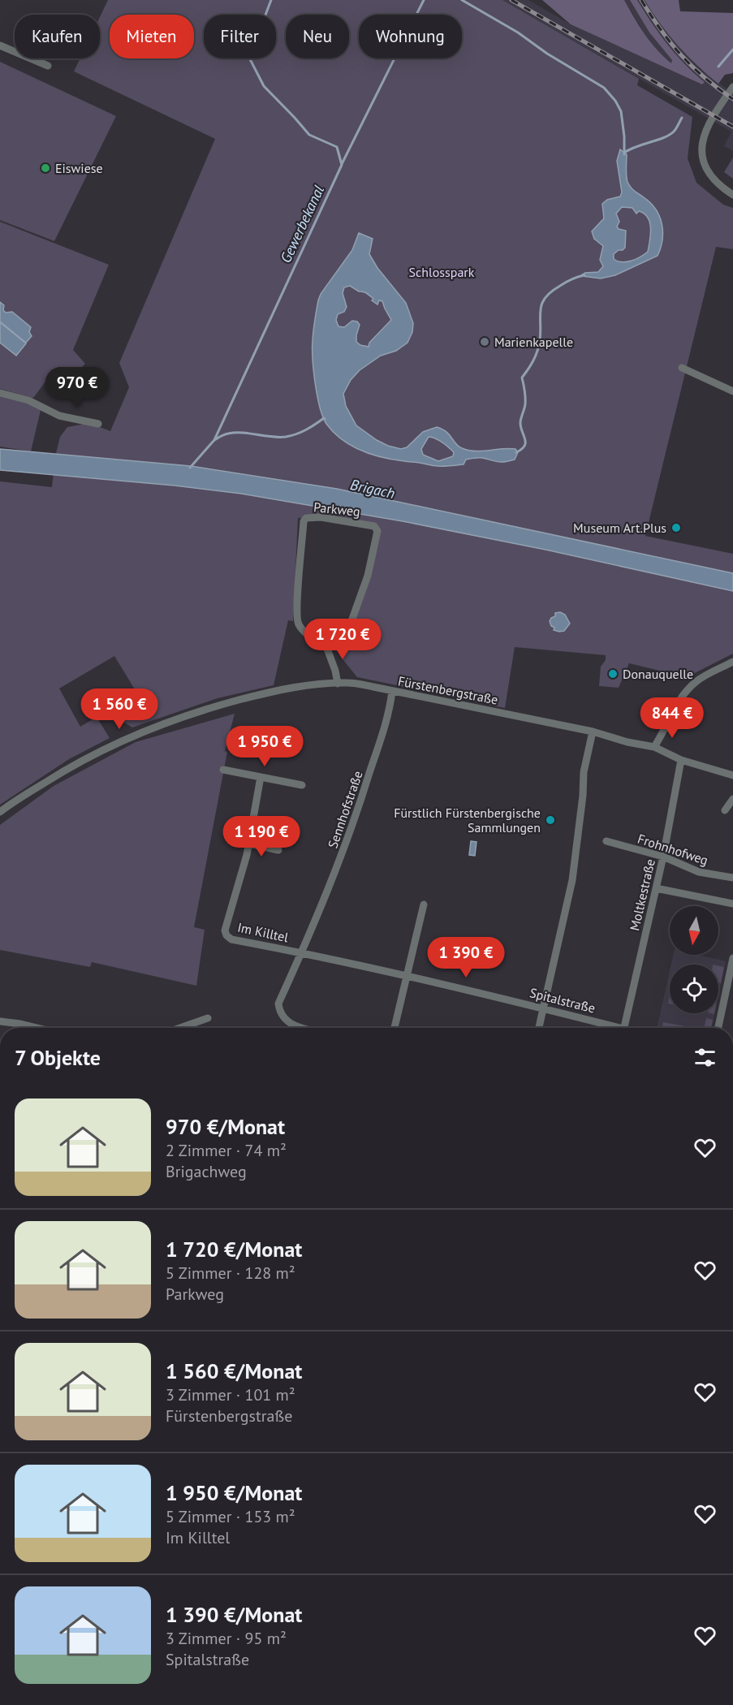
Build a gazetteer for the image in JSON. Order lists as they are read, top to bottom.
{
  "streets": {
    "street": [
      "Parkweg",
      "Fürstenbergstraße",
      "Sennhofstraße",
      "Frohnhofweg",
      "Moltkestraße",
      "Im Killtel",
      "Spitalstraße"
    ]
  },
  "crossings": [
    ["Fürstenbergstraße", "Sennhofstraße"],
    ["Fürstenbergstraße", "Moltkestraße"],
    ["Sennhofstraße", "Im Killtel"],
    ["Sennhofstraße", "Spitalstraße"],
    ["Frohnhofweg", "Moltkestraße"],
    ["Im Killtel", "Spitalstraße"]
  ],
  "water": ["Gewerbekanal", "Brigach"],
  "parks": ["Schlosspark"],
  "places": [
    "Eiswiese",
    "Marienkapelle",
    "Museum Art.Plus",
    "Donauquelle",
    "Fürstlich Fürstenbergische Sammlungen"
  ],
  "north": "bottom",
  "page": {
    "chip": [
      "Kaufen",
      "Mieten",
      "Filter",
      "Neu",
      "Wohnung"
    ],
    "price": [
      "970 €",
      "1 720 €",
      "1 560 €",
      "844 €",
      "1 950 €",
      "1 190 €",
      "1 390 €"
    ],
    "heading": "7 Objekte",
    "list": [
      {
        "name": "970 €/Monat",
        "note": "2 Zimmer · 74 m² · Brigachweg"
      },
      {
        "name": "1 720 €/Monat",
        "note": "5 Zimmer · 128 m² · Parkweg"
      },
      {
        "name": "1 560 €/Monat",
        "note": "3 Zimmer · 101 m² · Fürstenbergstraße"
      },
      {
        "name": "1 950 €/Monat",
        "note": "5 Zimmer · 153 m² · Im Killtel"
      },
      {
        "name": "1 390 €/Monat",
        "note": "3 Zimmer · 95 m² · Spitalstraße"
      }
    ]
  }
}
